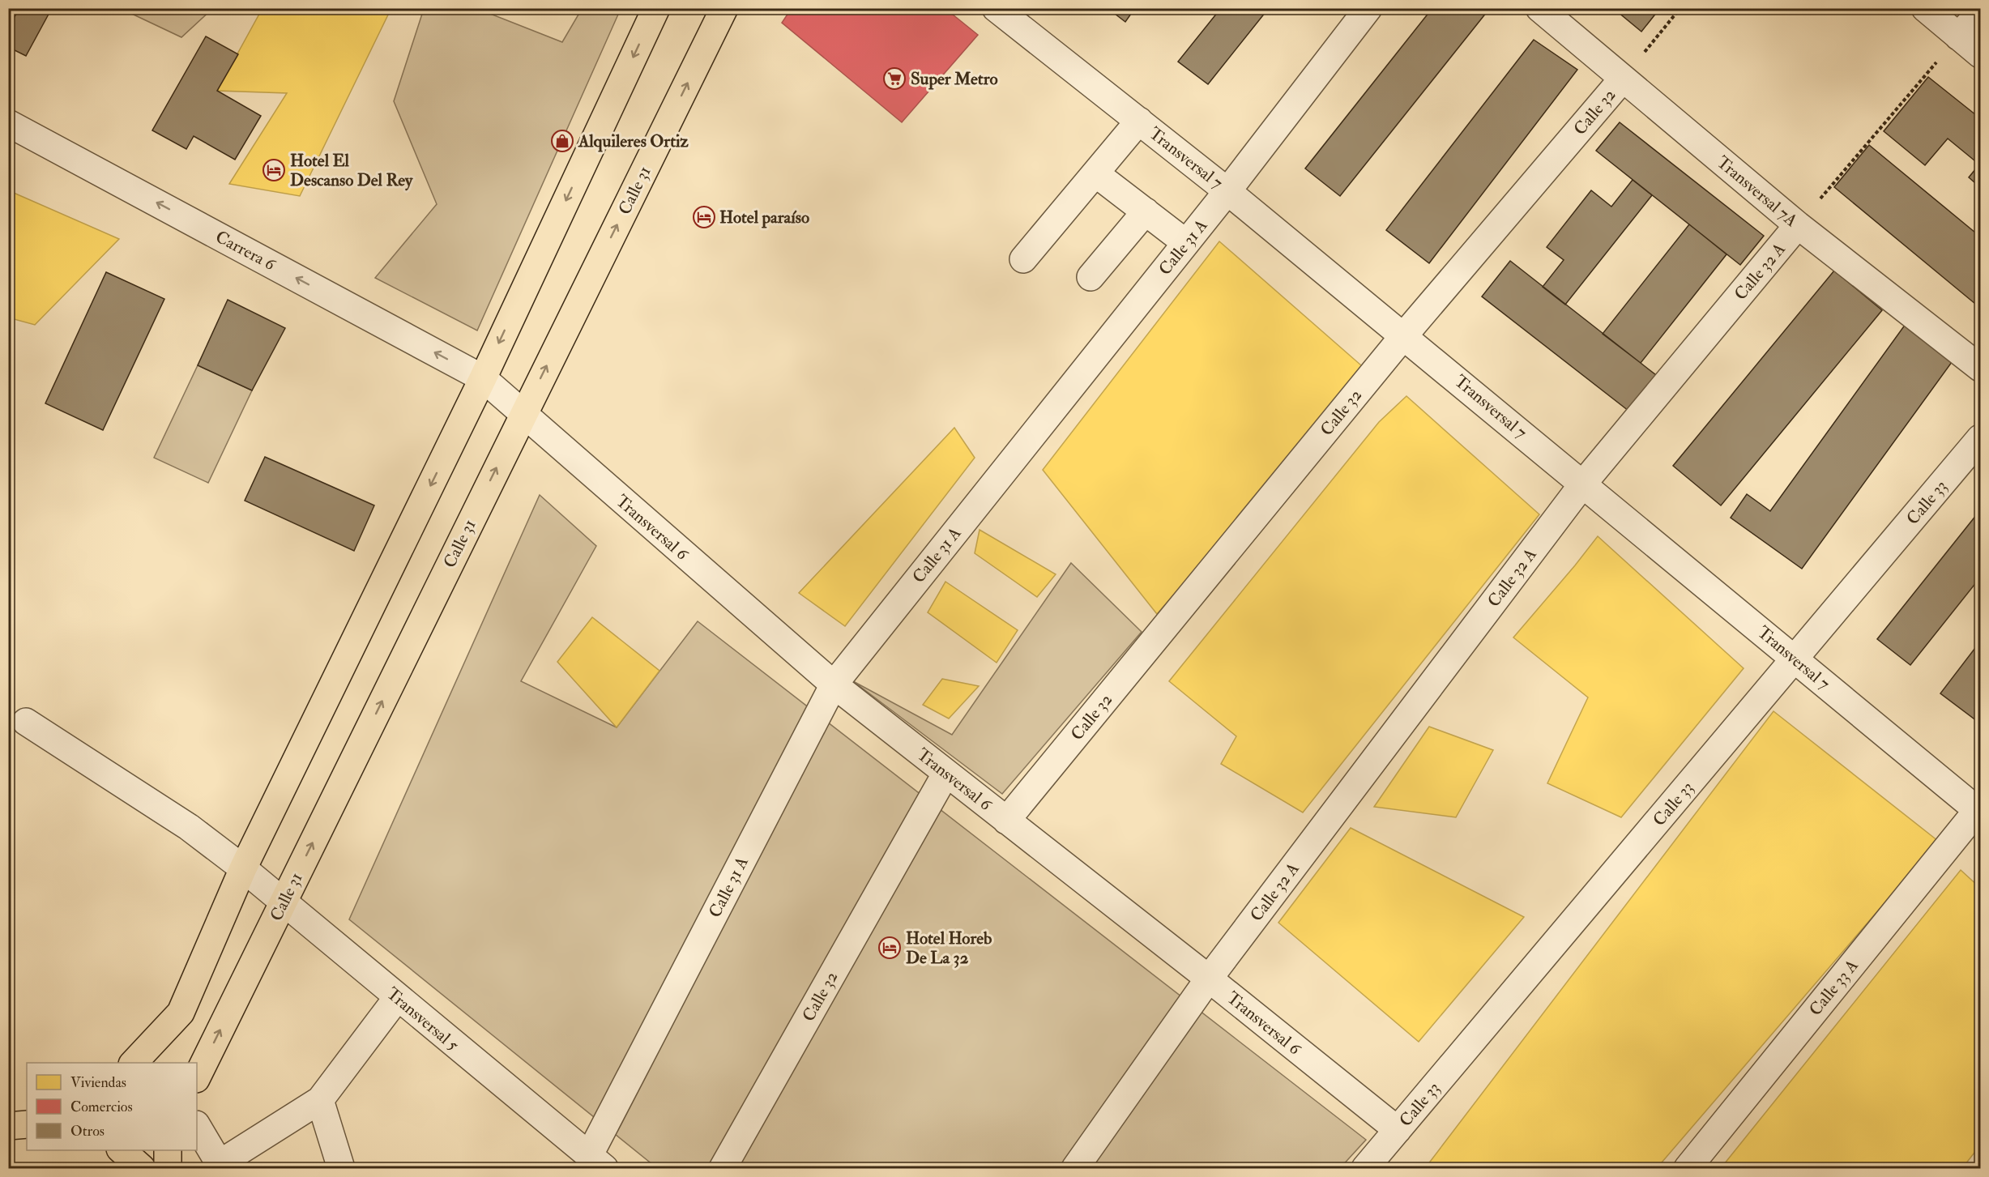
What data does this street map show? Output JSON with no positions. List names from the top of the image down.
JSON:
{
  "streets": {
    "main road": ["Calle 31"],
    "street": [
      "Calle 32",
      "Transversal 7",
      "Transversal 7A",
      "Calle 31 A",
      "Carrera 6",
      "Calle 32 A",
      "Calle 33",
      "Transversal 6",
      "Calle 33 A",
      "Transversal 5"
    ]
  },
  "crossings": [
    ["Calle 32", "Transversal 7"],
    ["Calle 32", "Transversal 7A"],
    ["Calle 32", "Transversal 6"],
    ["Transversal 7", "Calle 31 A"],
    ["Transversal 7", "Calle 32 A"],
    ["Transversal 7", "Calle 33"],
    ["Transversal 7", "Calle 33 A"],
    ["Calle 31", "Carrera 6"],
    ["Calle 31", "Transversal 6"],
    ["Calle 31", "Transversal 5"],
    ["Transversal 7A", "Calle 32 A"],
    ["Calle 31 A", "Transversal 6"],
    ["Calle 31 A", "Transversal 5"],
    ["Carrera 6", "Transversal 6"],
    ["Calle 32 A", "Transversal 6"],
    ["Calle 33", "Transversal 6"]
  ],
  "one_way": ["Carrera 6"],
  "places": {
    "supermarket": ["Super Metro"],
    "shop": ["Alquileres Ortiz"],
    "hotel": ["Hotel El Descanso Del Rey", "Hotel paraíso", "Hotel Horeb De La 32"]
  },
  "legend": ["Viviendas", "Comercios", "Otros"]
}
